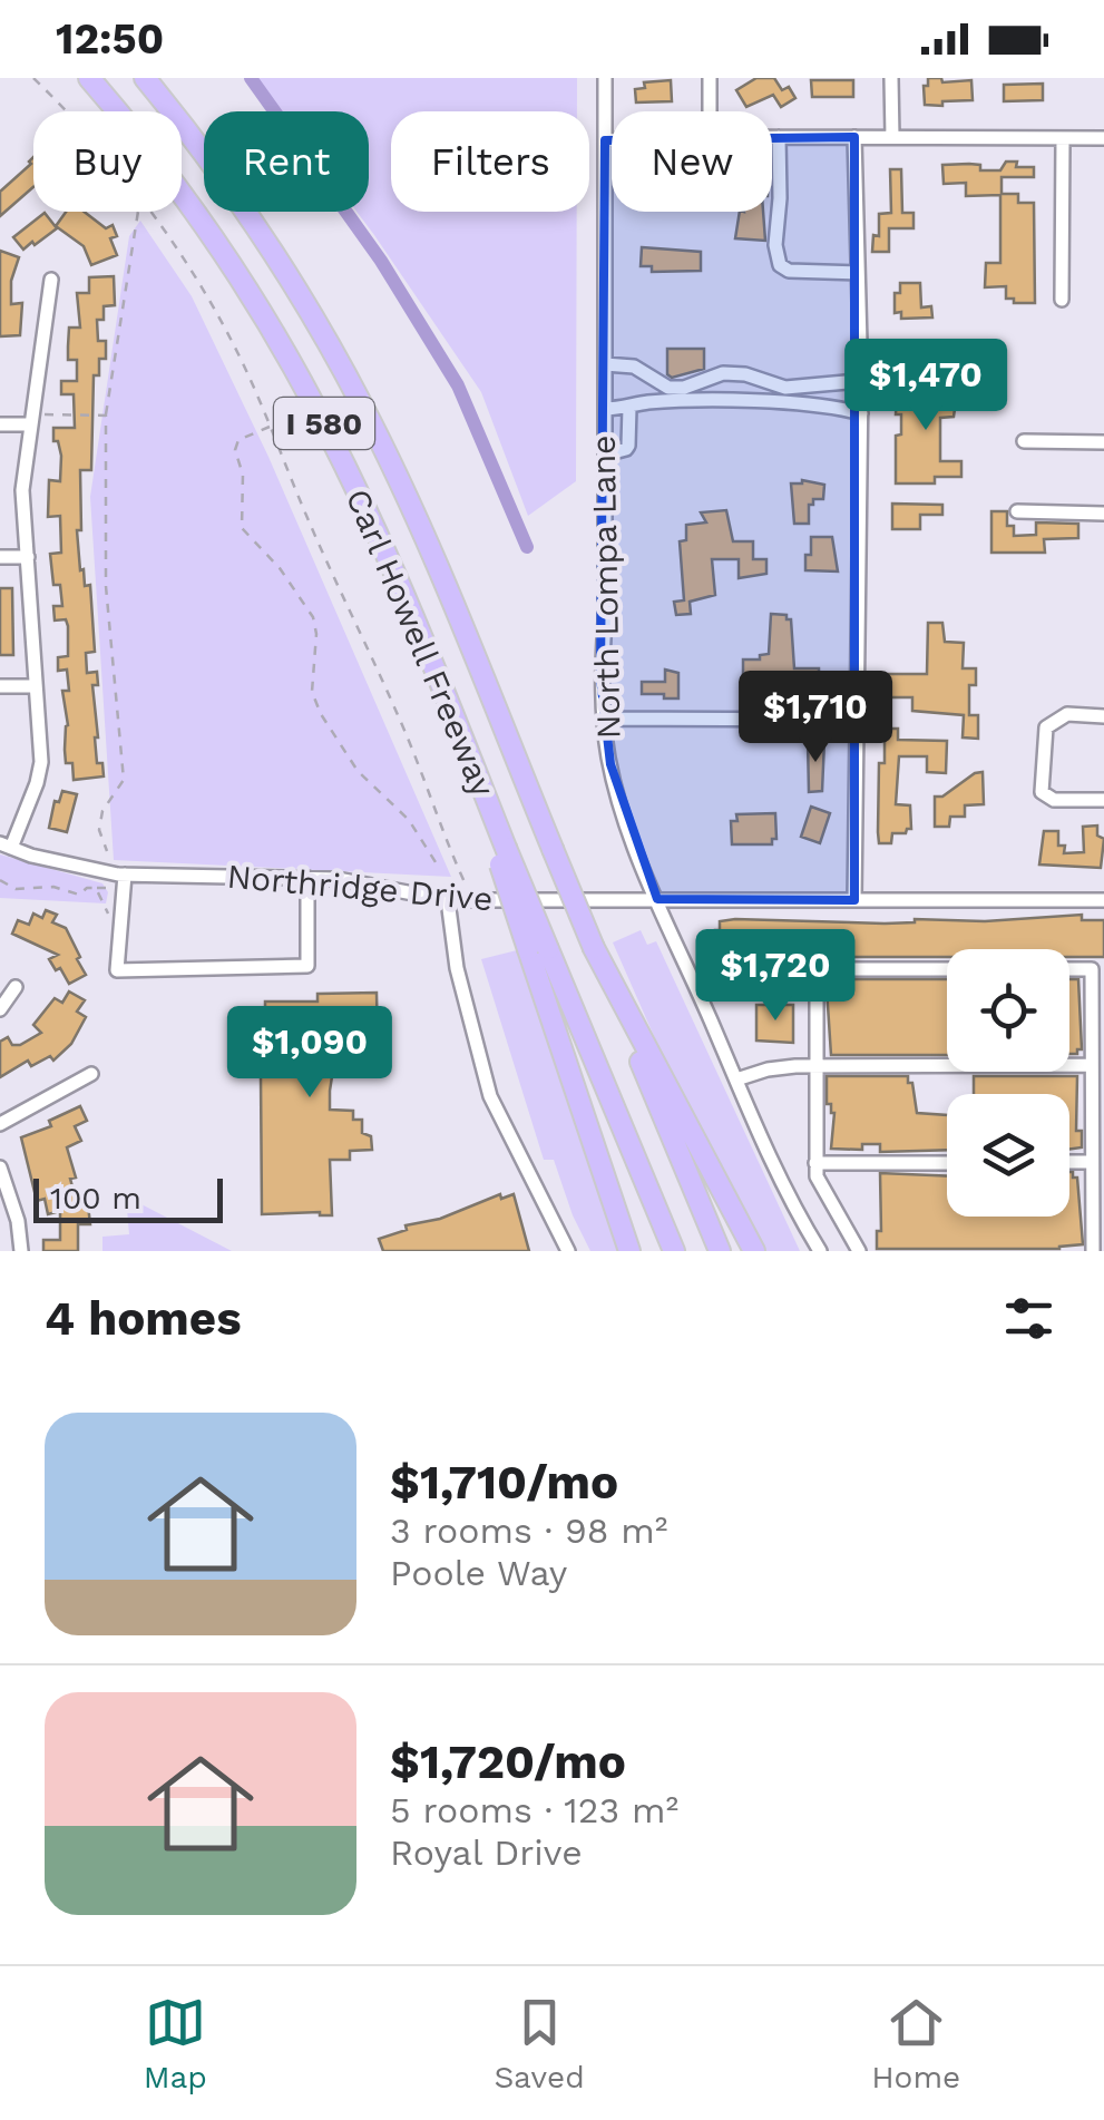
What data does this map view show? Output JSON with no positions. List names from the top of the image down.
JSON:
{
  "streets": {
    "highway": ["I 580", "Carl Howell Freeway"],
    "street": ["North Lompa Lane", "Northridge Drive"]
  },
  "crossings": [
    ["North Lompa Lane", "Northridge Drive"]
  ],
  "scale_bar": "100 m",
  "page": {
    "status": "12:50",
    "chip": [
      "Buy",
      "Rent",
      "Filters",
      "New"
    ],
    "price": [
      "$1,470",
      "$1,710",
      "$1,720",
      "$1,090"
    ],
    "scale": "100 m",
    "heading": "4 homes",
    "list": [
      {
        "name": "$1,710/mo",
        "note": "3 rooms · 98 m² · Poole Way"
      },
      {
        "name": "$1,720/mo",
        "note": "5 rooms · 123 m² · Royal Drive"
      }
    ],
    "tabs": ["Map", "Saved", "Home"]
  }
}
